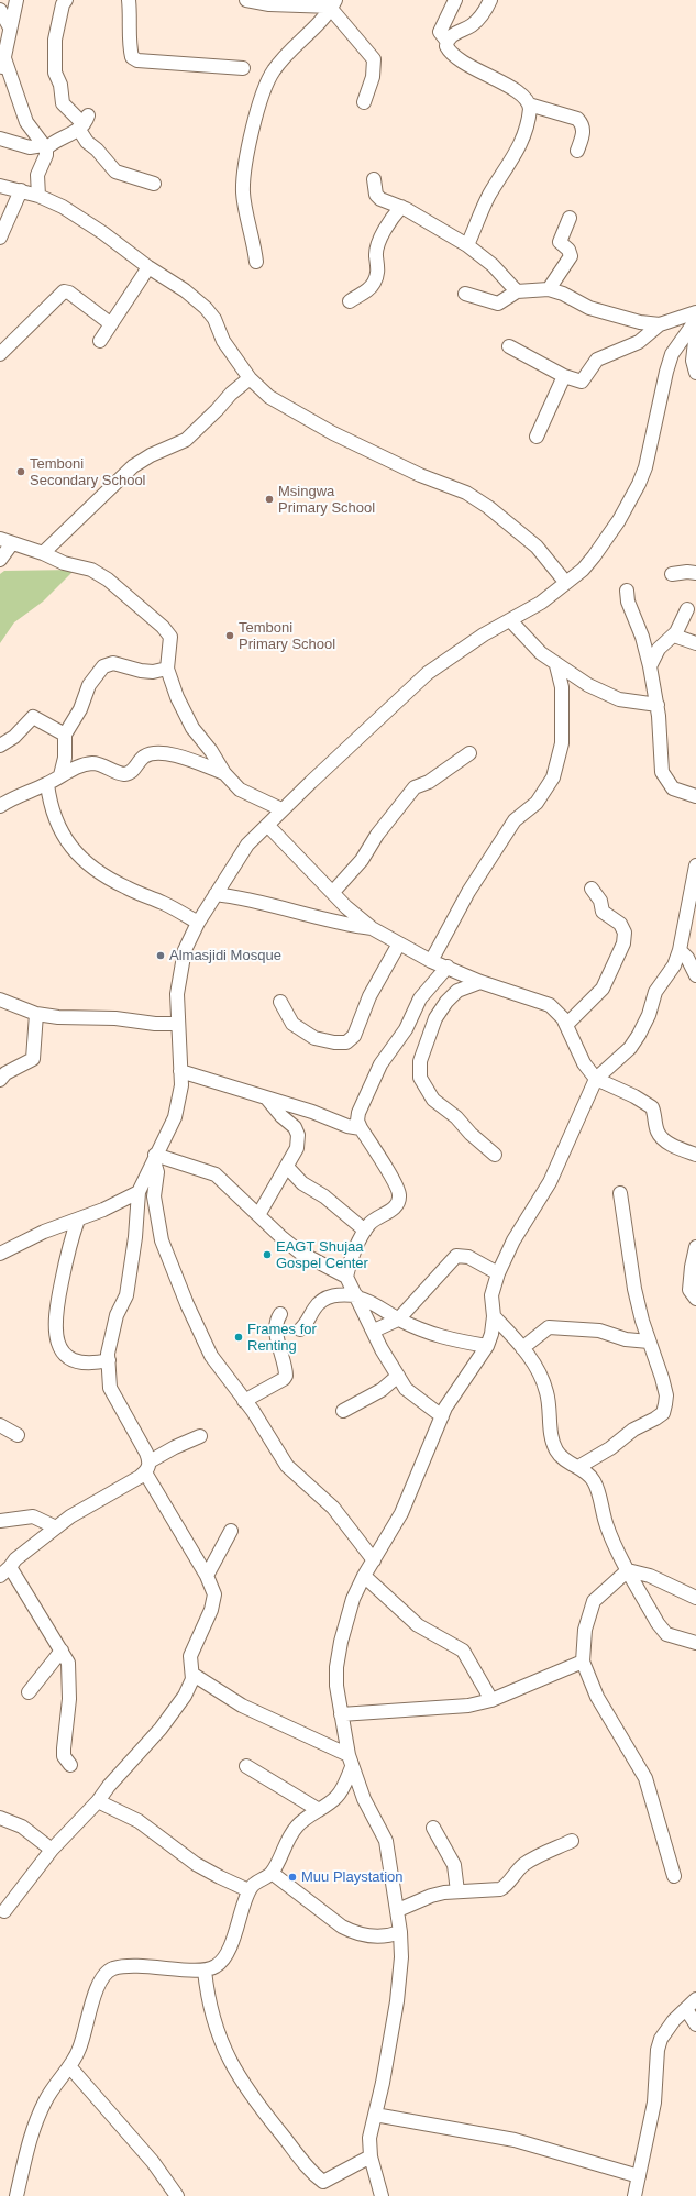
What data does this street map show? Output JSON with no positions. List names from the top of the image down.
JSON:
{
  "places": [
    "Temboni Secondary School",
    "Msingwa Primary School",
    "Temboni Primary School",
    "Almasjidi Mosque",
    "EAGT Shujaa Gospel Center",
    "Frames for Renting",
    "Muu Playstation"
  ]
}
